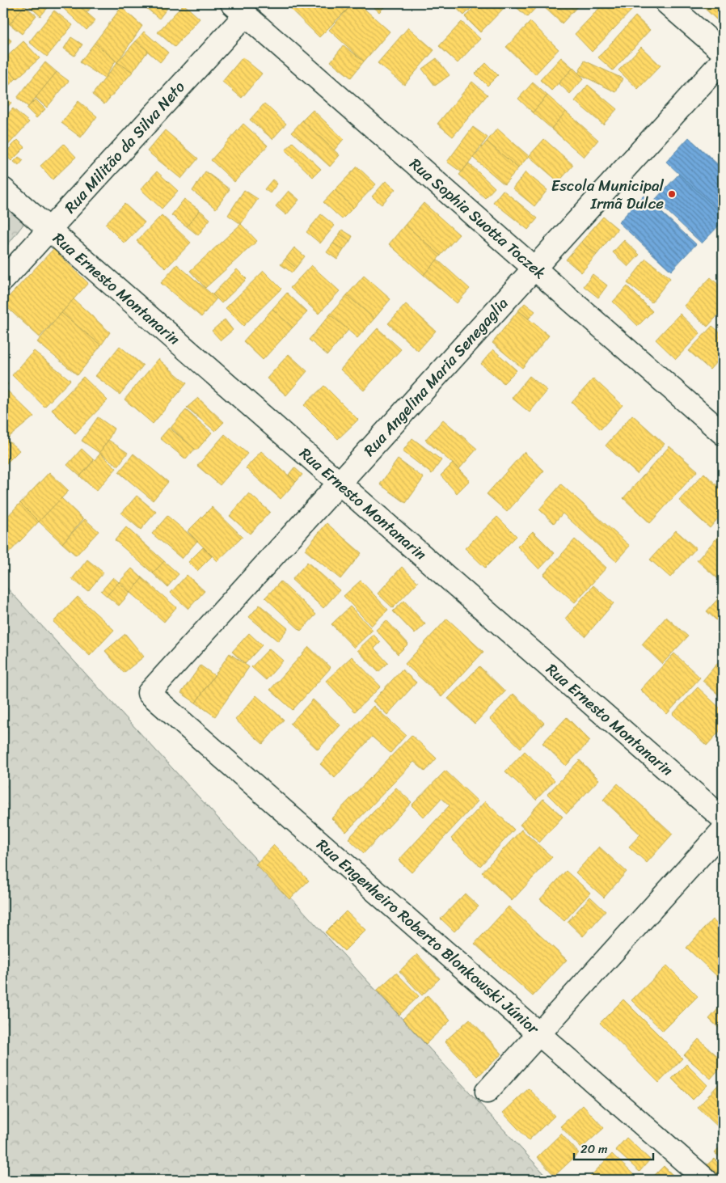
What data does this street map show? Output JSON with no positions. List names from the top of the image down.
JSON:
{
  "streets": {
    "street": [
      "Rua Militão da Silva Neto",
      "Rua Sophia Suotta Toczek",
      "Rua Ernesto Montanarin",
      "Rua Angelina Maria Senegaglia",
      "Rua Engenheiro Roberto Blonkowski Júnior"
    ]
  },
  "crossings": [
    ["Rua Militão da Silva Neto", "Rua Sophia Suotta Toczek"],
    ["Rua Militão da Silva Neto", "Rua Ernesto Montanarin"],
    ["Rua Sophia Suotta Toczek", "Rua Angelina Maria Senegaglia"],
    ["Rua Ernesto Montanarin", "Rua Angelina Maria Senegaglia"],
    ["Rua Angelina Maria Senegaglia", "Rua Engenheiro Roberto Blonkowski Júnior"]
  ],
  "places": ["Escola Municipal Irmã Dulce"],
  "scale_bar": "20 m"
}
